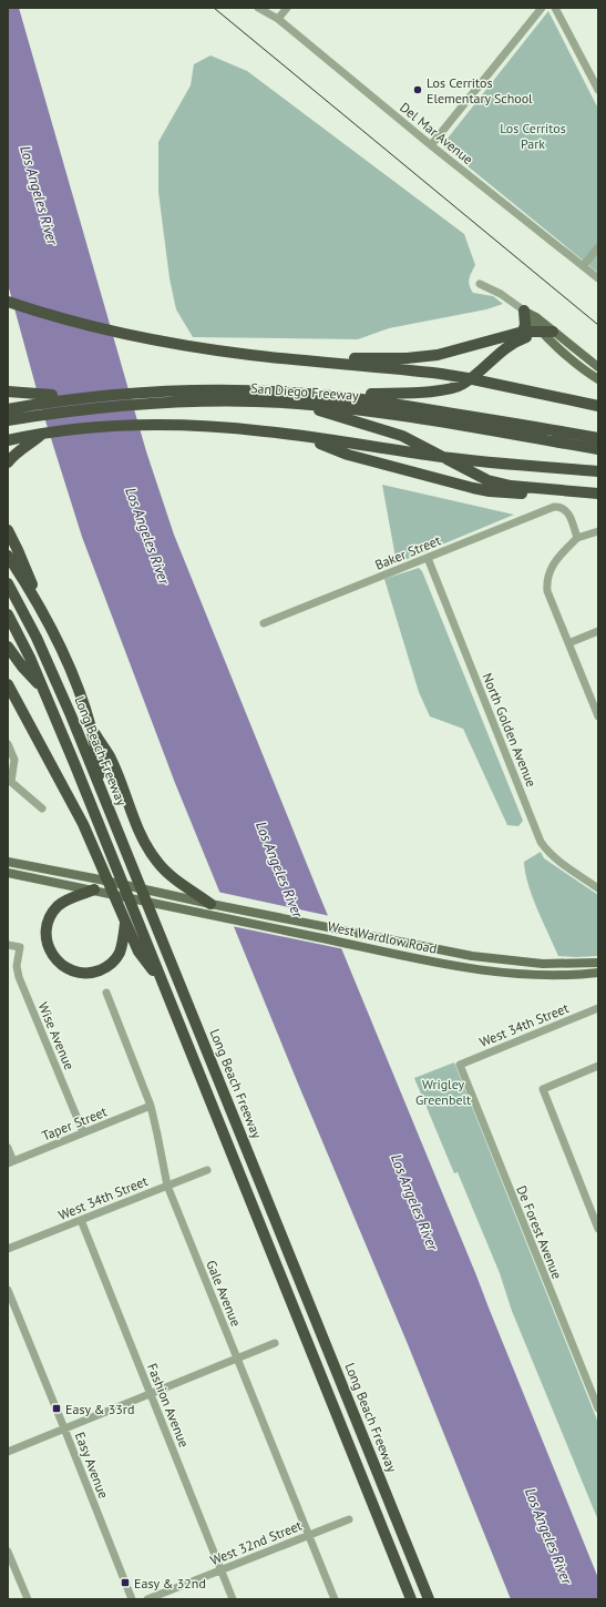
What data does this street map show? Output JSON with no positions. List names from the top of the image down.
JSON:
{
  "streets": {
    "highway": ["San Diego Freeway", "Long Beach Freeway"],
    "main road": ["West Wardlow Road"],
    "street": [
      "Del Mar Avenue",
      "Baker Street",
      "North Golden Avenue",
      "West 34th Street",
      "Wise Avenue",
      "Taper Street",
      "De Forest Avenue",
      "Gale Avenue",
      "Fashion Avenue",
      "Easy Avenue",
      "West 32nd Street"
    ]
  },
  "crossings": [
    ["Baker Street", "North Golden Avenue"],
    ["West 34th Street", "De Forest Avenue"],
    ["West 34th Street", "Gale Avenue"],
    ["West 34th Street", "Fashion Avenue"],
    ["Wise Avenue", "Taper Street"],
    ["Taper Street", "Gale Avenue"],
    ["Gale Avenue", "West 32nd Street"],
    ["Fashion Avenue", "West 32nd Street"]
  ],
  "water": ["Los Angeles River"],
  "parks": ["Los Cerritos Park", "Wrigley Greenbelt"],
  "places": {
    "other": ["Los Cerritos Elementary School"],
    "transit": ["Easy & 33rd", "Easy & 32nd"]
  }
}
